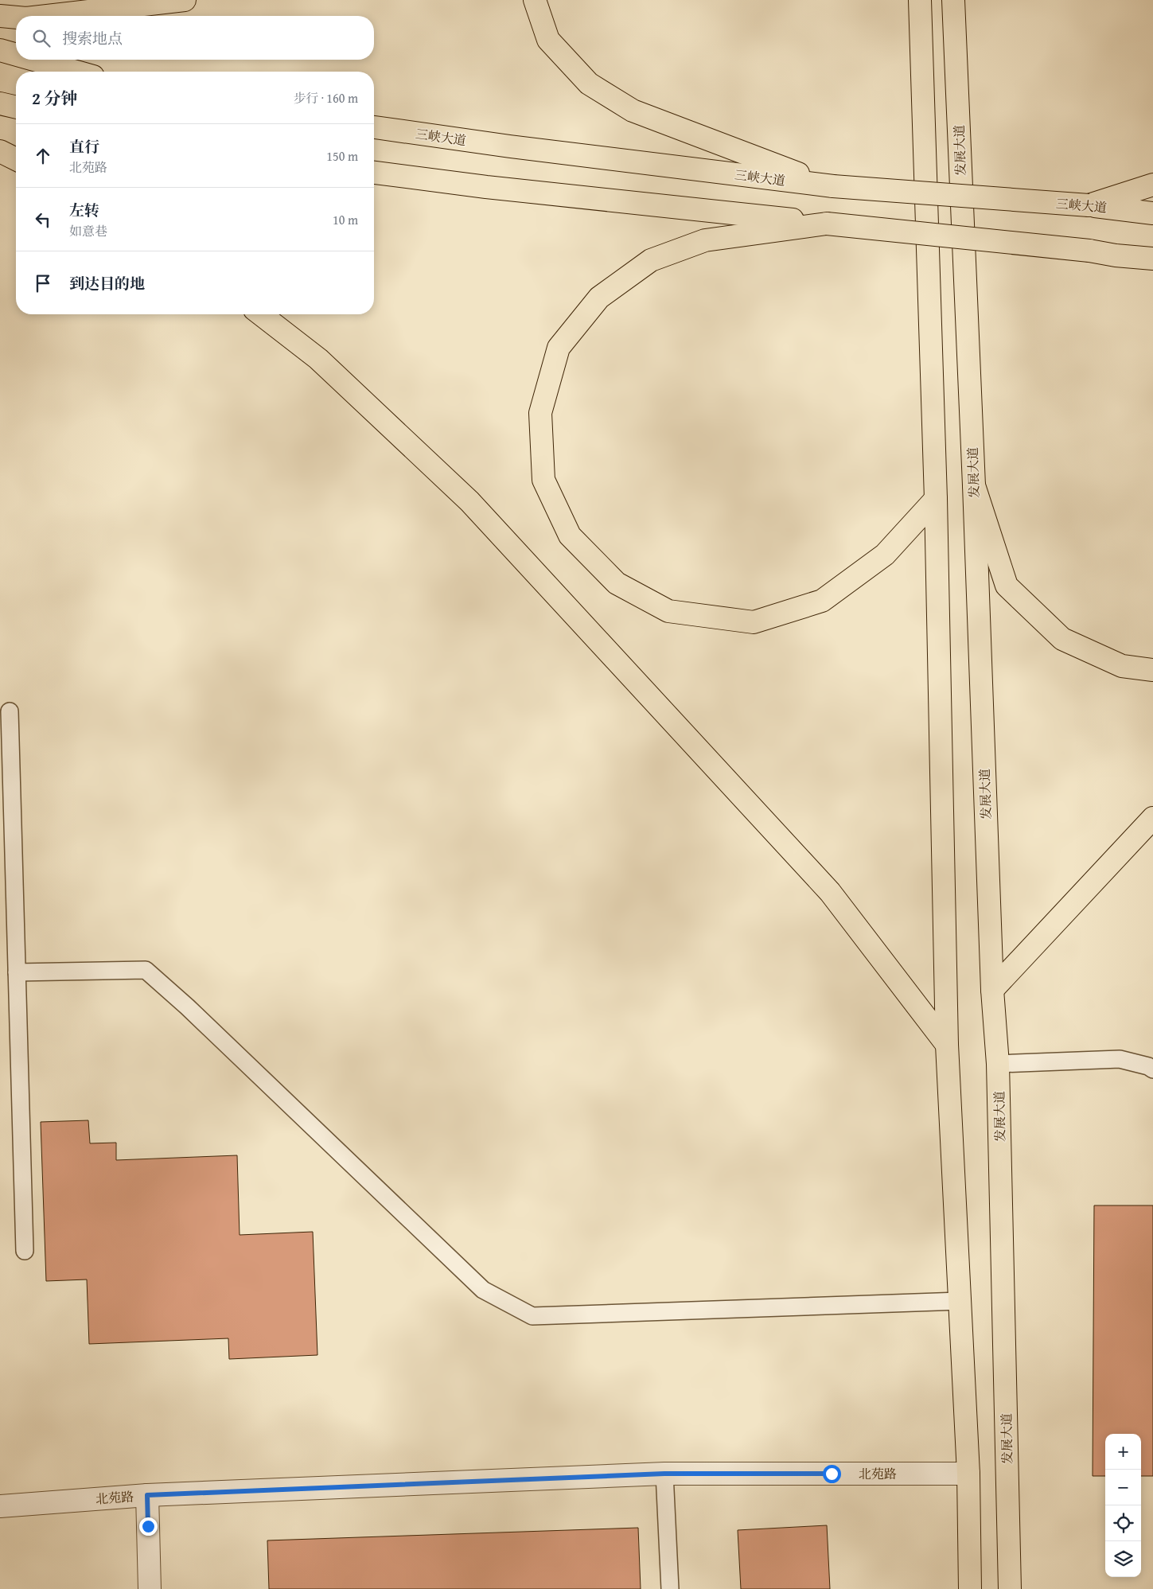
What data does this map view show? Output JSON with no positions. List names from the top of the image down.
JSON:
{
  "streets": {
    "highway": ["三峡大道", "发展大道"],
    "street": ["北苑路"]
  },
  "page": {
    "search": "搜索地点",
    "heading": ["2 分钟", "步行 · 160 m"],
    "list": [
      ["直行", "北苑路", "150 m"],
      ["左转", "如意巷", "10 m"],
      "到达目的地"
    ],
    "map_buttons": ["+", "−"]
  }
}
